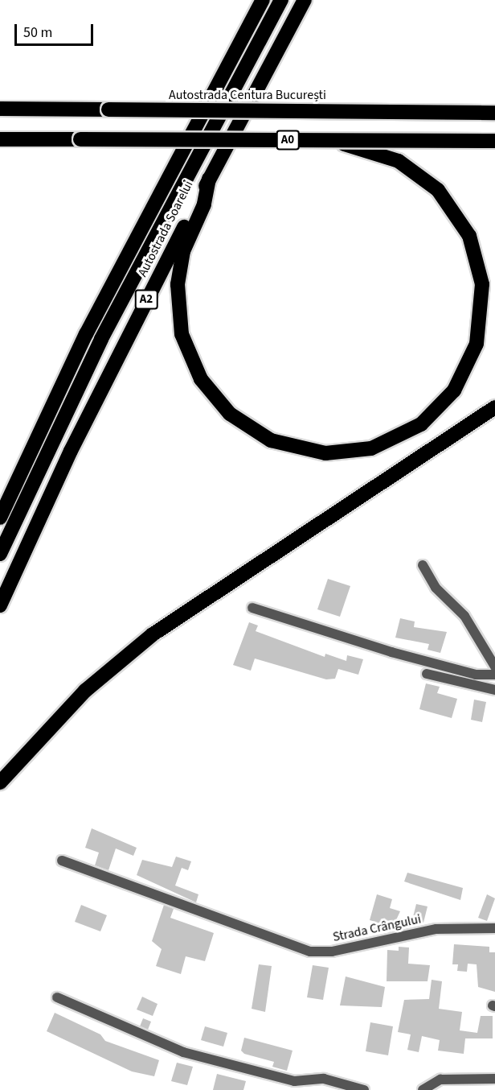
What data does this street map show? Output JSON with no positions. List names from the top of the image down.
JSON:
{
  "streets": {
    "highway": [
      "Autostrada Centura București",
      "A0",
      "Autostrada Soarelui",
      "A2"
    ],
    "street": ["Strada Crângului"]
  },
  "scale_bar": "50 m"
}
